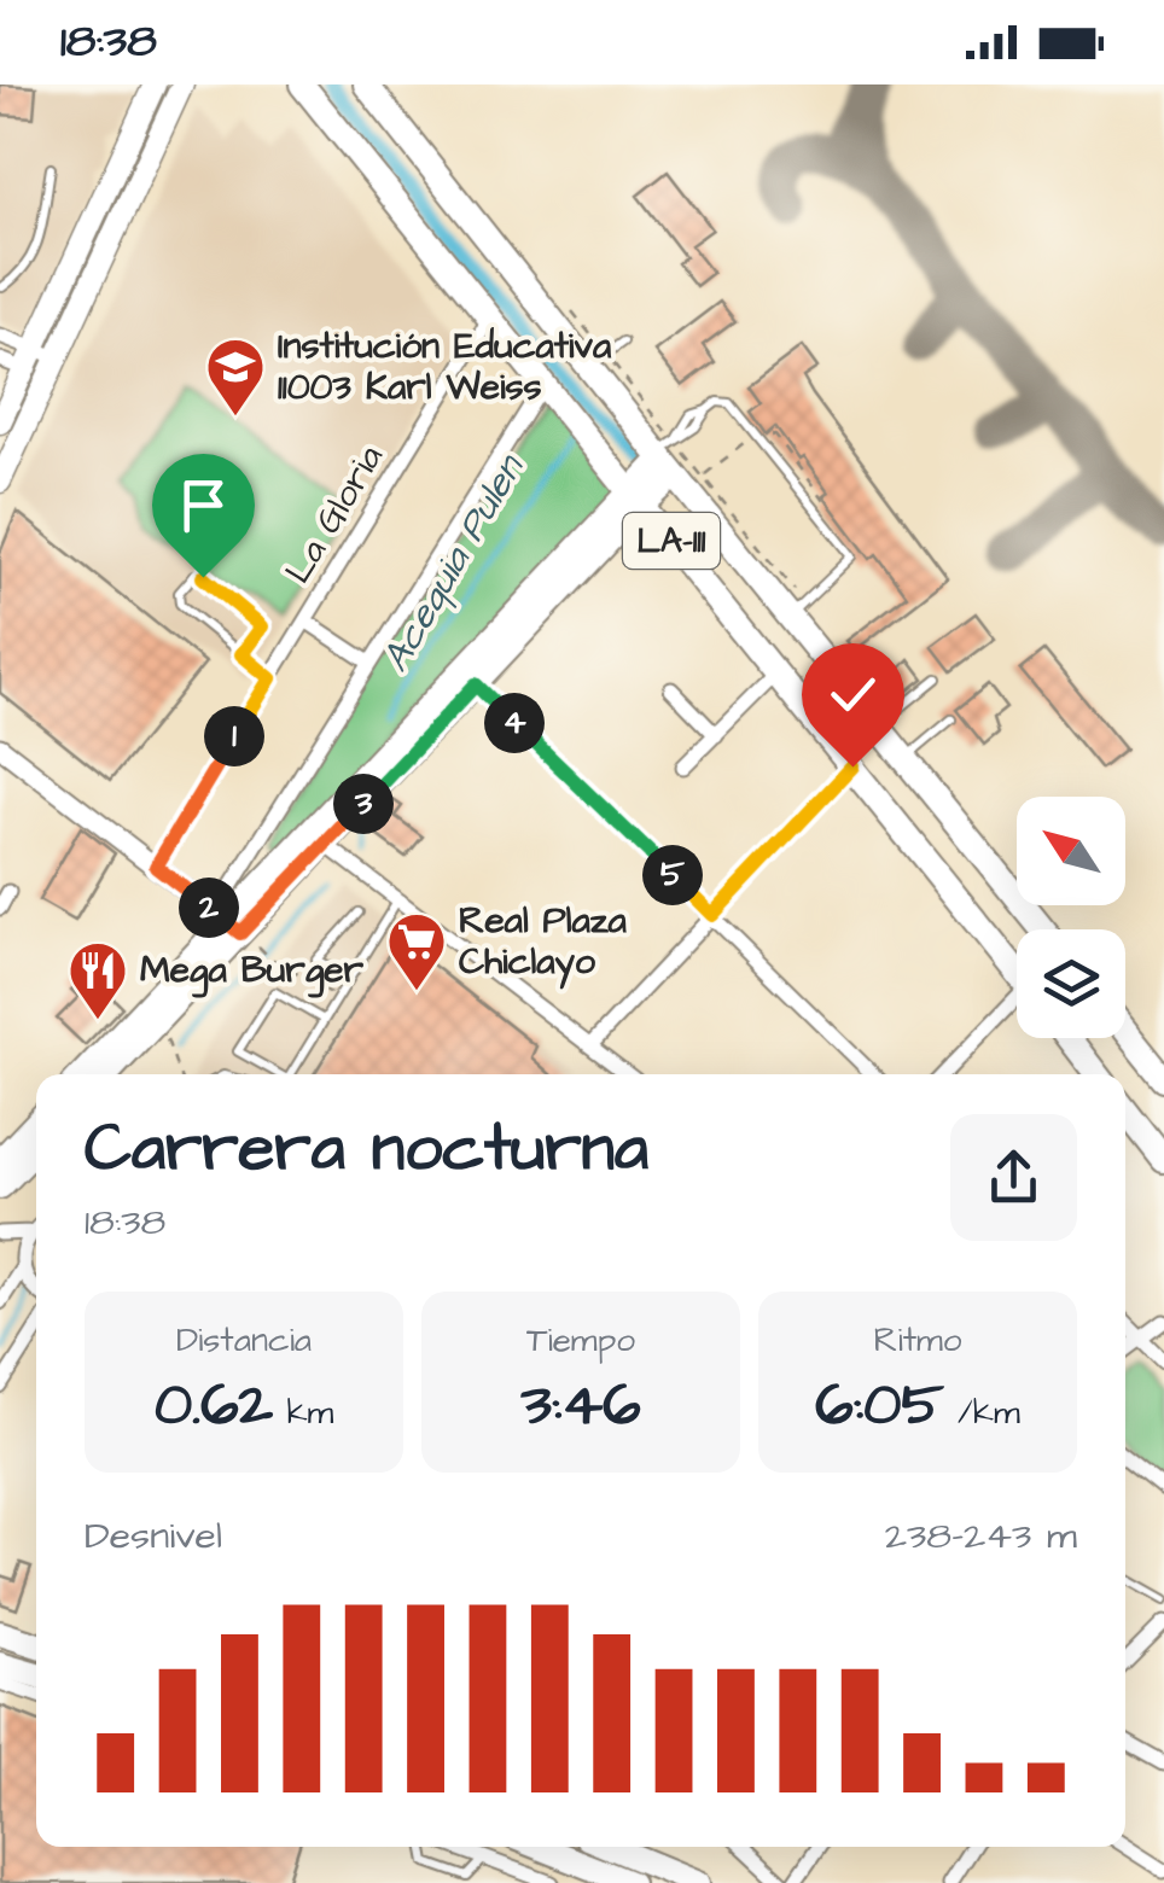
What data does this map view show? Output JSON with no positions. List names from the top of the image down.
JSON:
{
  "streets": {
    "main road": ["LA-111"],
    "street": ["La Gloria"]
  },
  "crossings": [
    ["La Gloria", "LA-111"]
  ],
  "water": ["Acequia Pulen"],
  "places": {
    "school or university": ["Institución Educativa 11003 Karl Weiss"],
    "supermarket": ["Real Plaza Chiclayo"],
    "restaurant": ["Mega Burger"]
  },
  "north": "top left",
  "page": {
    "status": "18:38",
    "pins": [
      "4",
      "1",
      "3",
      "5",
      "2"
    ],
    "heading": ["Carrera nocturna", "18:38"],
    "stats": [
      ["Distancia", "0.62 km"],
      ["Tiempo", "3:46"],
      ["Ritmo", "6:05 /km"]
    ],
    "chart": ["Desnivel", "238–243 m"]
  }
}
